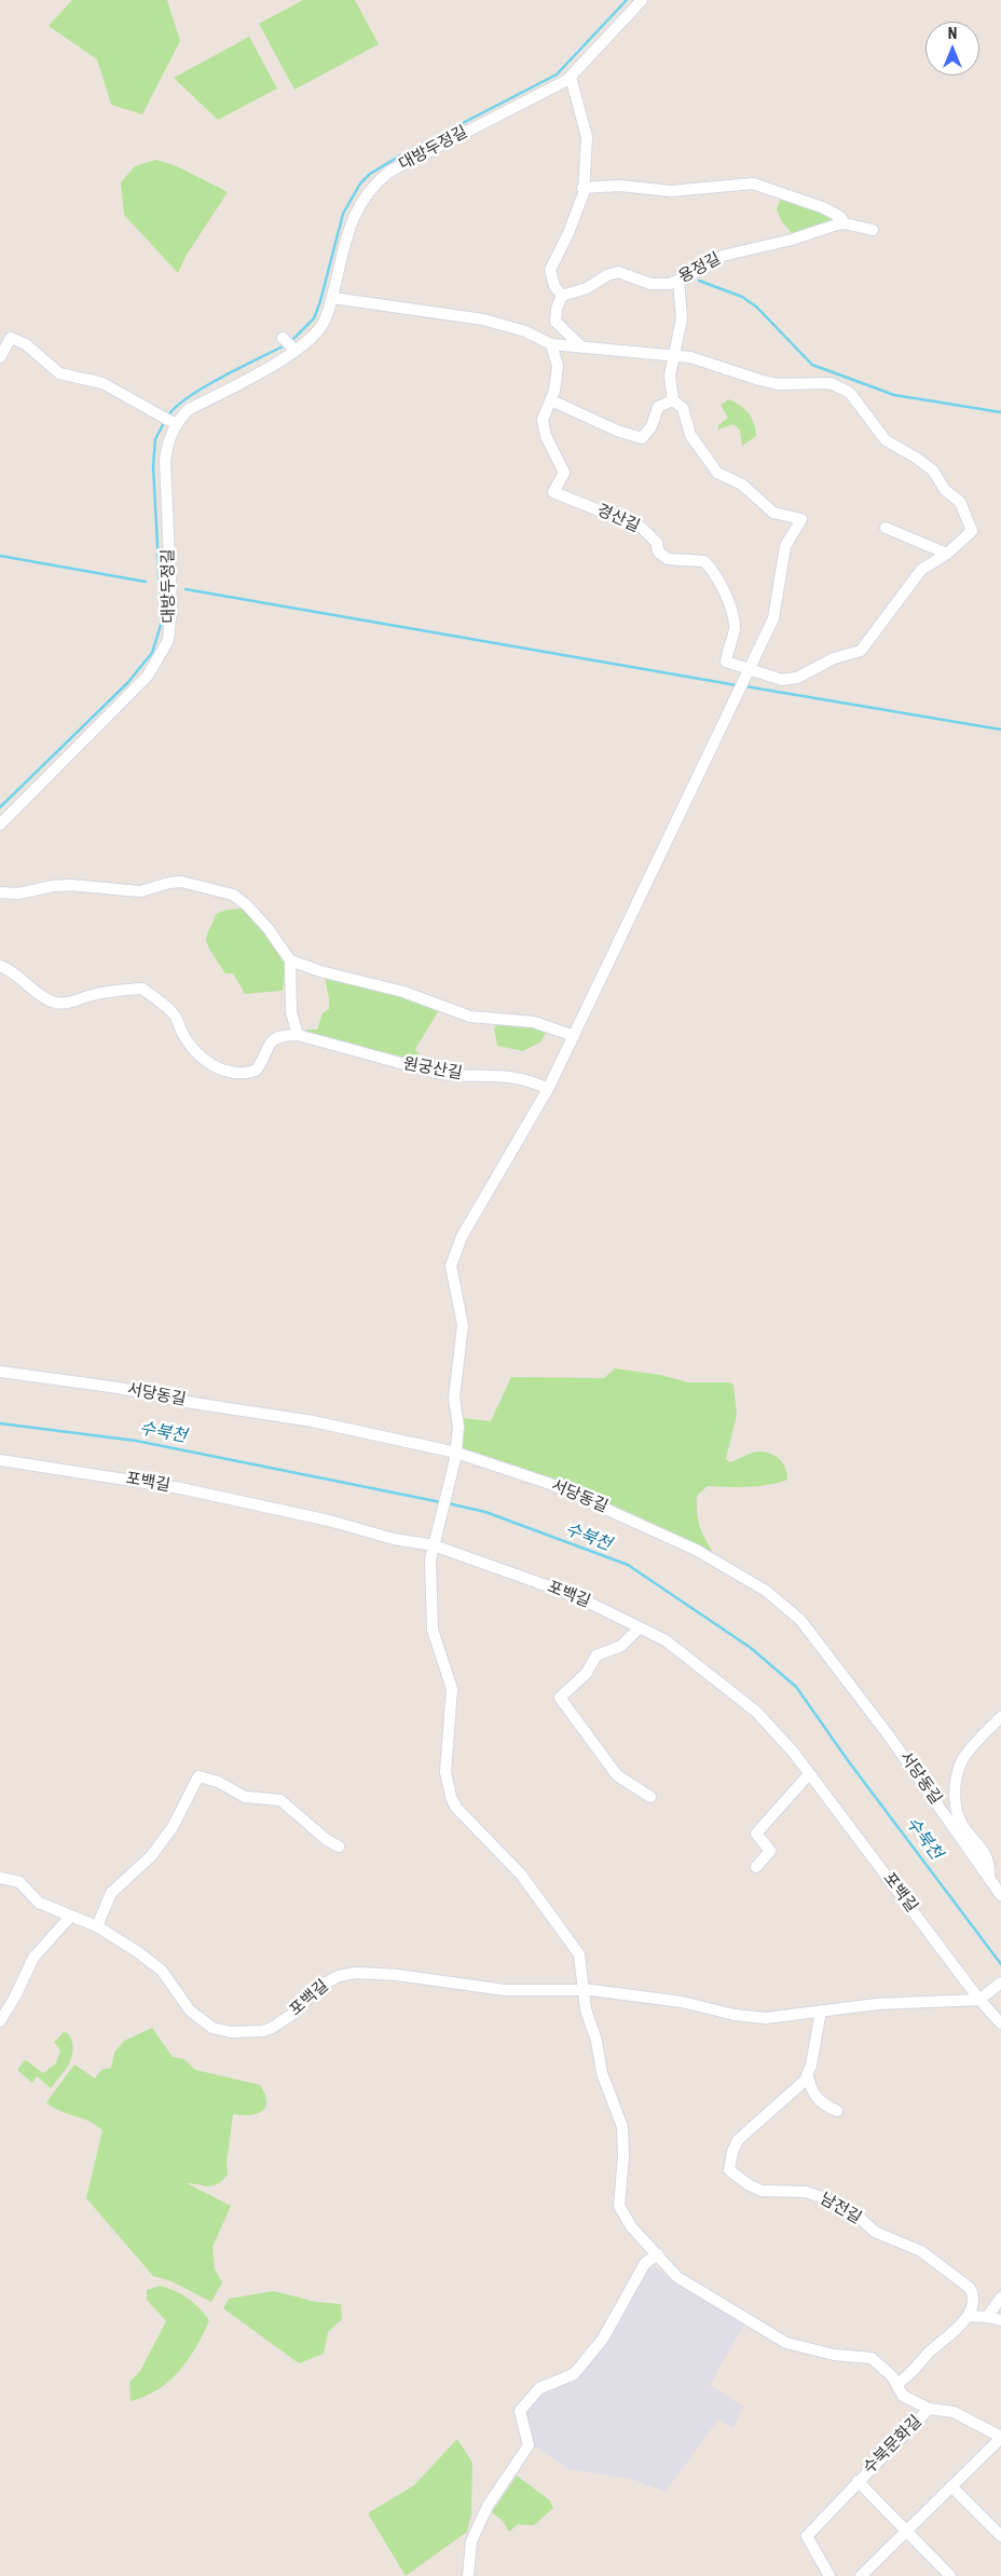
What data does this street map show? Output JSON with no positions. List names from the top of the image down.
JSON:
{
  "streets": {
    "street": [
      "대방두정길",
      "용정길",
      "경산길",
      "원궁산길",
      "서당동길",
      "포백길",
      "남전길",
      "수북문화길"
    ]
  },
  "crossings": [
    ["대방두정길", "경산길"]
  ],
  "water": ["수북천"],
  "north": "top"
}
